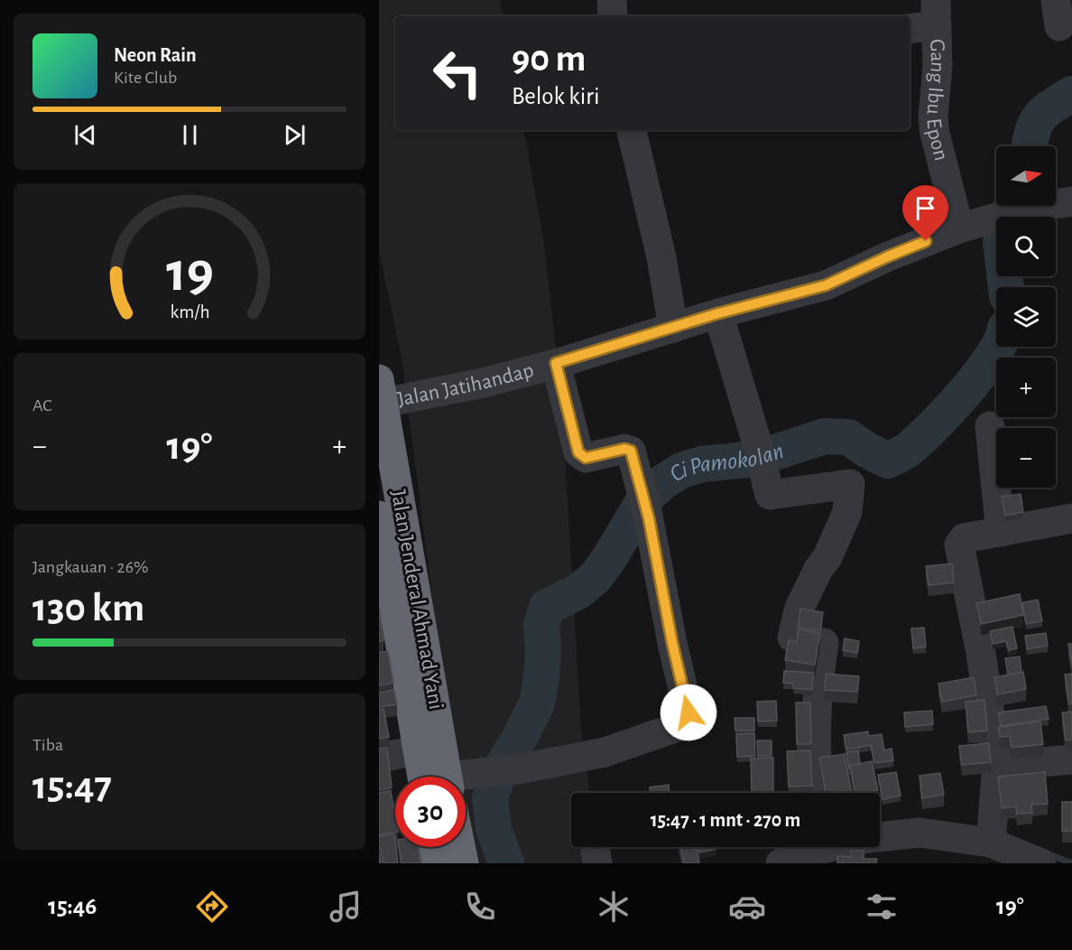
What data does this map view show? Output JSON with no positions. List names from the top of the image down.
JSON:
{
  "streets": {
    "highway": ["Jalan Jenderal Ahmad Yani"],
    "street": ["Gang Ibu Epon", "Jalan Jatihandap"]
  },
  "crossings": [
    ["Gang Ibu Epon", "Jalan Jatihandap"],
    ["Jalan Jatihandap", "Jalan Jenderal Ahmad Yani"]
  ],
  "water": ["Ci Pamokolan"],
  "north": "right",
  "page": {
    "turn": ["90 m", "Belok kiri"],
    "song": ["Neon Rain", "Kite Club"],
    "map_buttons": ["+", "−"],
    "tile": [
      "AC",
      ["Jangkauan · 26%", "130 km"],
      ["Tiba", "15:47"]
    ],
    "heat": ["−", "19°", "+"],
    "limit": "30",
    "trip": "15:47 · 1 mnt · 270 m",
    "tabs": ["15:46", "19°"],
    "gauge": ["19", "km/h"]
  }
}
